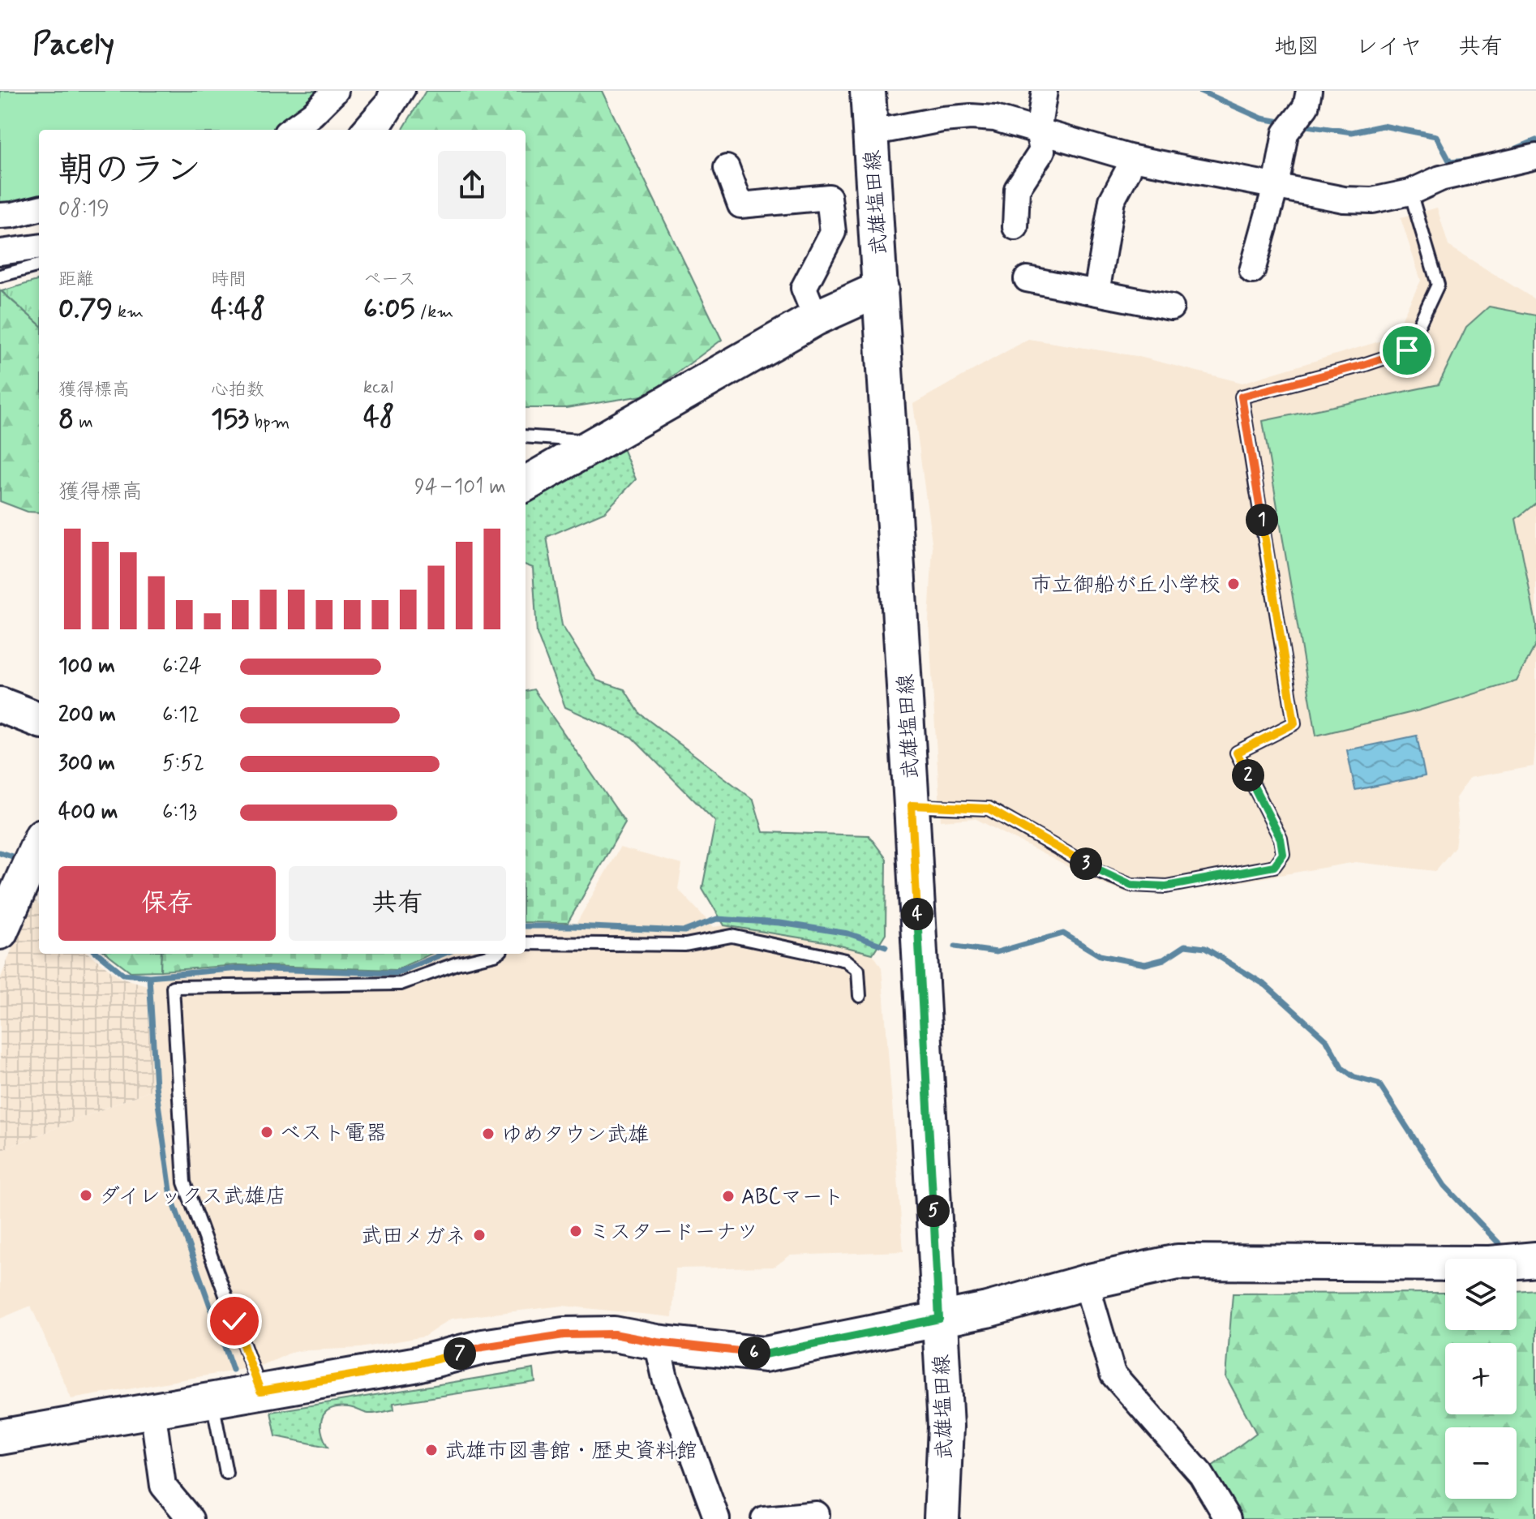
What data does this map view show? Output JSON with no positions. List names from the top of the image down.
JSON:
{
  "streets": {
    "street": ["武雄塩田線"]
  },
  "places": [
    "市立御船が丘小学校",
    "ベスト電器",
    "ゆめタウン武雄",
    "ダイレックス武雄店",
    "ABCマート",
    "ミスタードーナツ",
    "武田メガネ",
    "武雄市図書館・歴史資料館"
  ],
  "page": {
    "header": "Pacely",
    "nav": ["地図", "レイヤ", "共有"],
    "heading": ["朝のラン", "08:19"],
    "stats": [
      ["距離", "0.79 km"],
      ["時間", "4:48"],
      ["ペース", "6:05 /km"],
      ["獲得標高", "8 m"],
      ["心拍数", "153 bpm"],
      ["kcal", "48"]
    ],
    "chart": ["獲得標高", "94–101 m"],
    "pins": [
      "1",
      "2",
      "3",
      "4",
      "5",
      "6",
      "7"
    ],
    "list": [
      {
        "name": "100 m",
        "note": "6:24"
      },
      {
        "name": "200 m",
        "note": "6:12"
      },
      {
        "name": "300 m",
        "note": "5:52"
      },
      {
        "name": "400 m",
        "note": "6:13"
      }
    ],
    "buttons": ["保存", "共有"],
    "map_buttons": ["+", "−"]
  }
}
